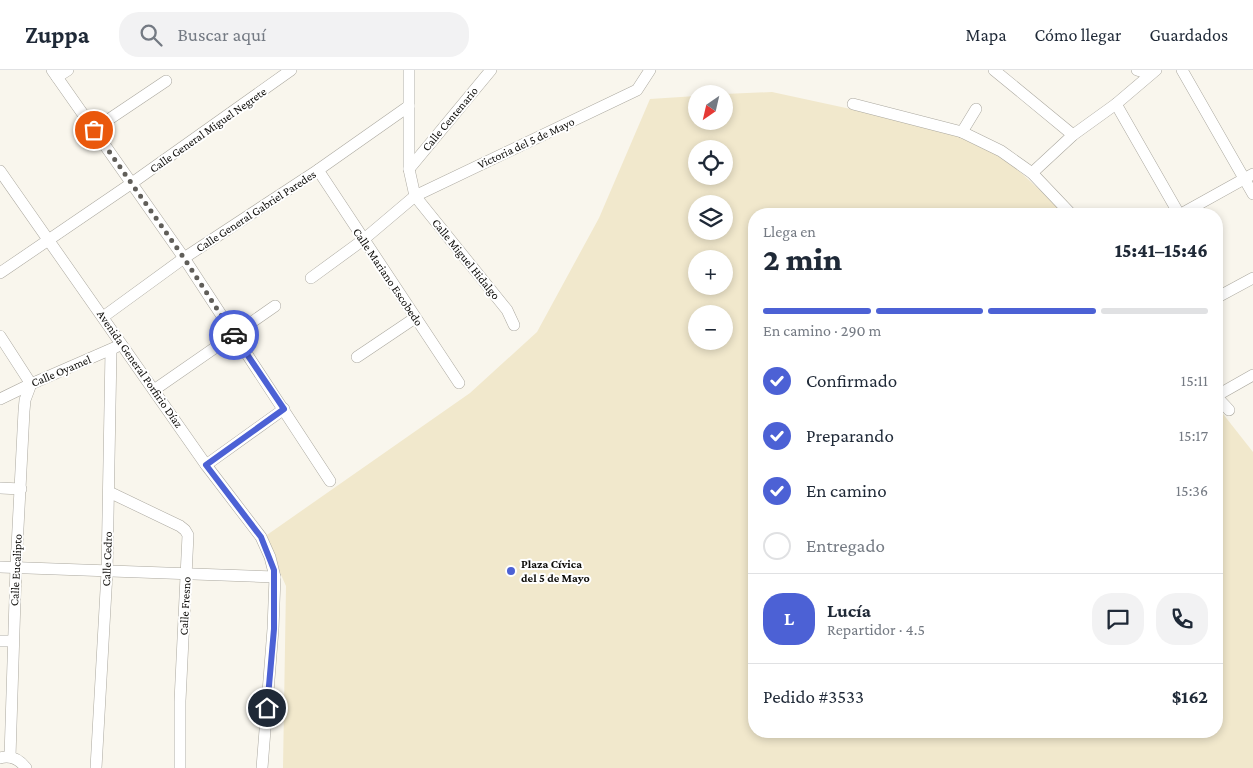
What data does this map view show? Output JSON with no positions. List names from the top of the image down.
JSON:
{
  "streets": {
    "street": [
      "Calle Centenario",
      "Calle General Miguel Negrete",
      "Victoria del 5 de Mayo",
      "Calle General Gabriel Paredes",
      "Calle Miguel Hidalgo",
      "Calle Mariano Escobedo",
      "Avenida General Porfirio Díaz",
      "Calle Oyamel",
      "Calle Cedro",
      "Calle Eucalipto",
      "Calle Fresno"
    ]
  },
  "crossings": [
    ["Calle General Miguel Negrete", "Avenida General Porfirio Díaz"],
    ["Victoria del 5 de Mayo", "Calle Miguel Hidalgo"],
    ["Victoria del 5 de Mayo", "Calle Mariano Escobedo"],
    ["Calle General Gabriel Paredes", "Calle Mariano Escobedo"],
    ["Calle General Gabriel Paredes", "Avenida General Porfirio Díaz"],
    ["Avenida General Porfirio Díaz", "Calle Oyamel"],
    ["Avenida General Porfirio Díaz", "Calle Cedro"],
    ["Calle Oyamel", "Calle Cedro"],
    ["Calle Oyamel", "Calle Eucalipto"],
    ["Calle Cedro", "Calle Fresno"]
  ],
  "places": ["Plaza Cívica del 5 de Mayo"],
  "north": "bottom left",
  "page": {
    "header": "Zuppa",
    "search": "Buscar aquí",
    "nav": ["Mapa", "Cómo llegar", "Guardados"],
    "map_buttons": ["+", "−"],
    "heading": ["2 min", "Llega en", "15:41–15:46"],
    "panel": [
      "Lucía",
      "Repartidor · 4.5",
      "Pedido #3533",
      "$162"
    ],
    "bar": "En camino · 290 m",
    "list": [
      ["Confirmado", "15:11"],
      ["Preparando", "15:17"],
      ["En camino", "15:36"],
      "Entregado"
    ],
    "round": "L"
  }
}
